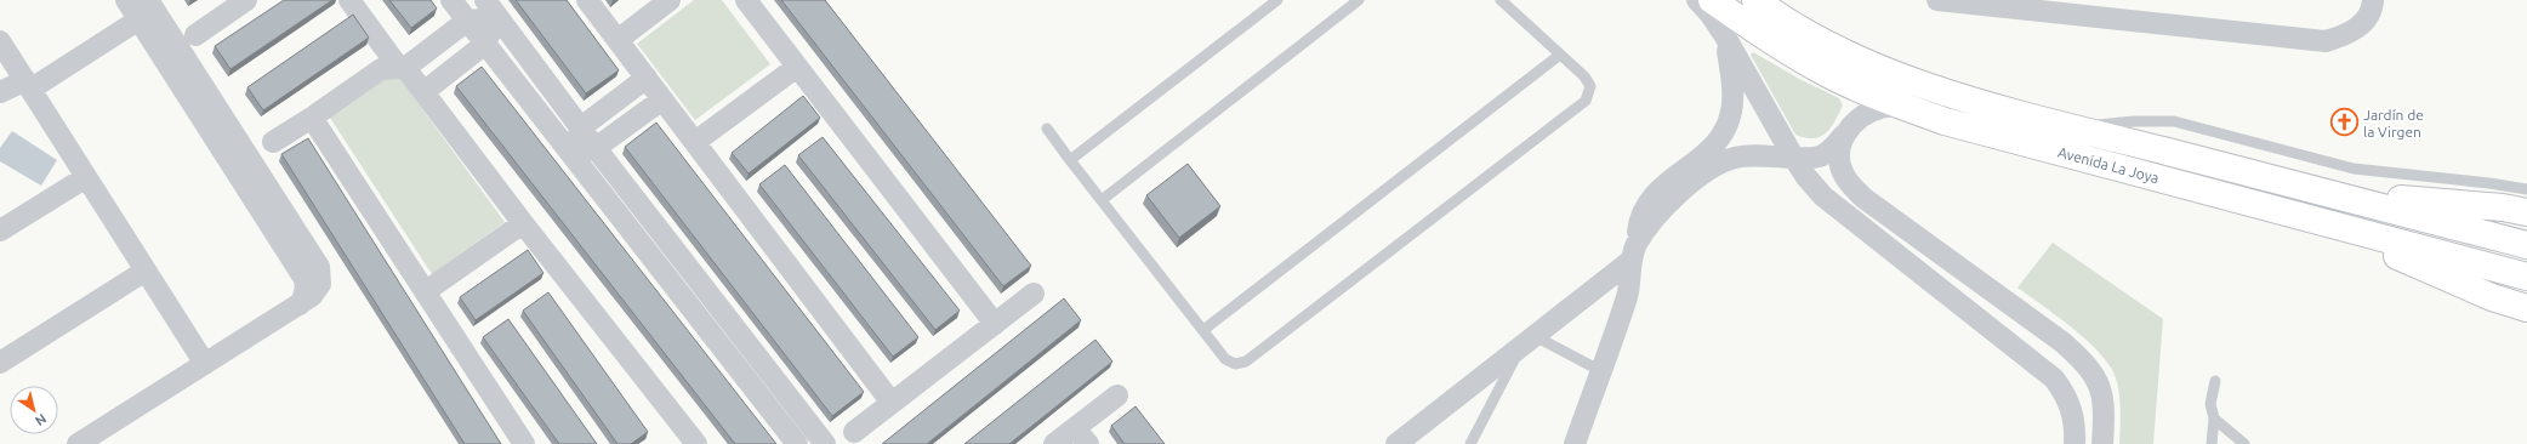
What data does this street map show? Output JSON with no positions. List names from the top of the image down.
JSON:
{
  "streets": {
    "main road": ["Avenida La Joya"]
  },
  "places": {
    "church": ["Jardín de la Virgen"]
  },
  "north": "bottom right"
}
